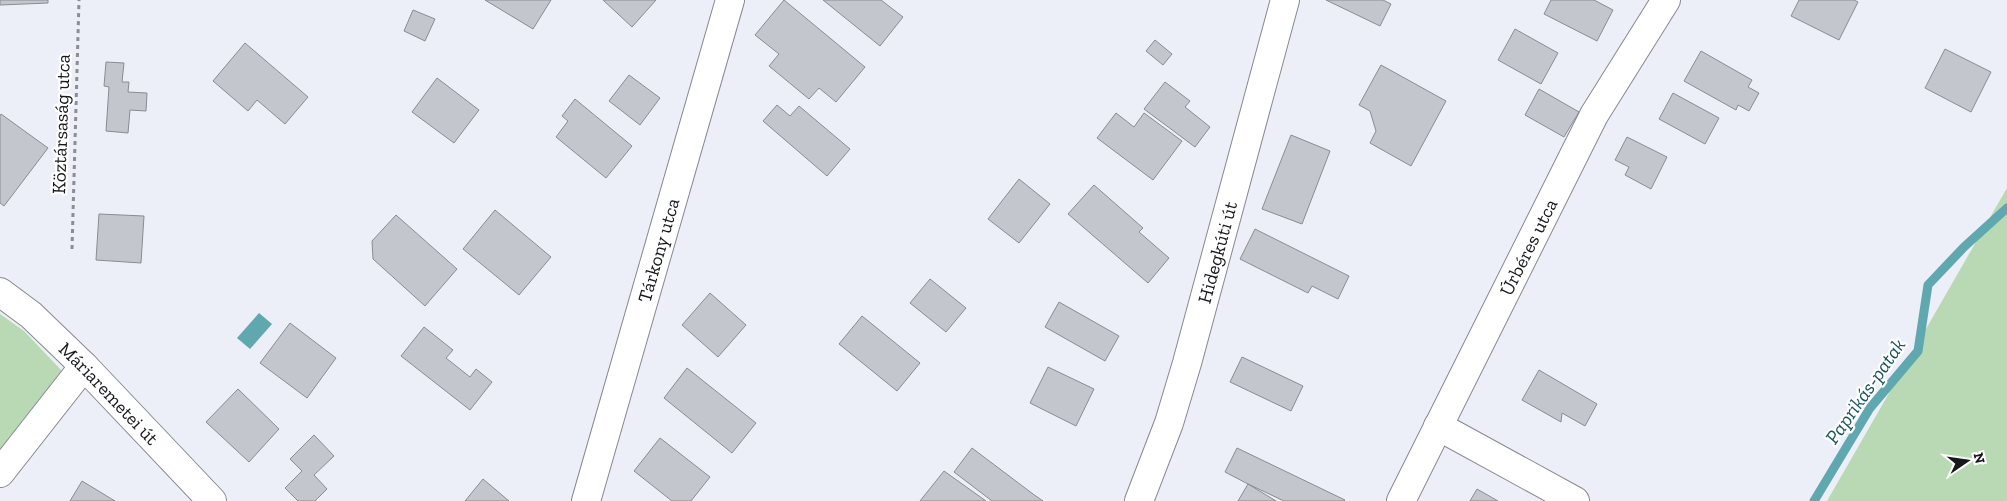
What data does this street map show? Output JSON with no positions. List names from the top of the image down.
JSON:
{
  "streets": {
    "street": [
      "Úrbéres utca",
      "Tárkony utca",
      "Hidegkúti út",
      "Máriaremetei út"
    ],
    "path": ["Köztársaság utca"]
  },
  "water": ["Paprikás-patak"],
  "north": "right"
}
